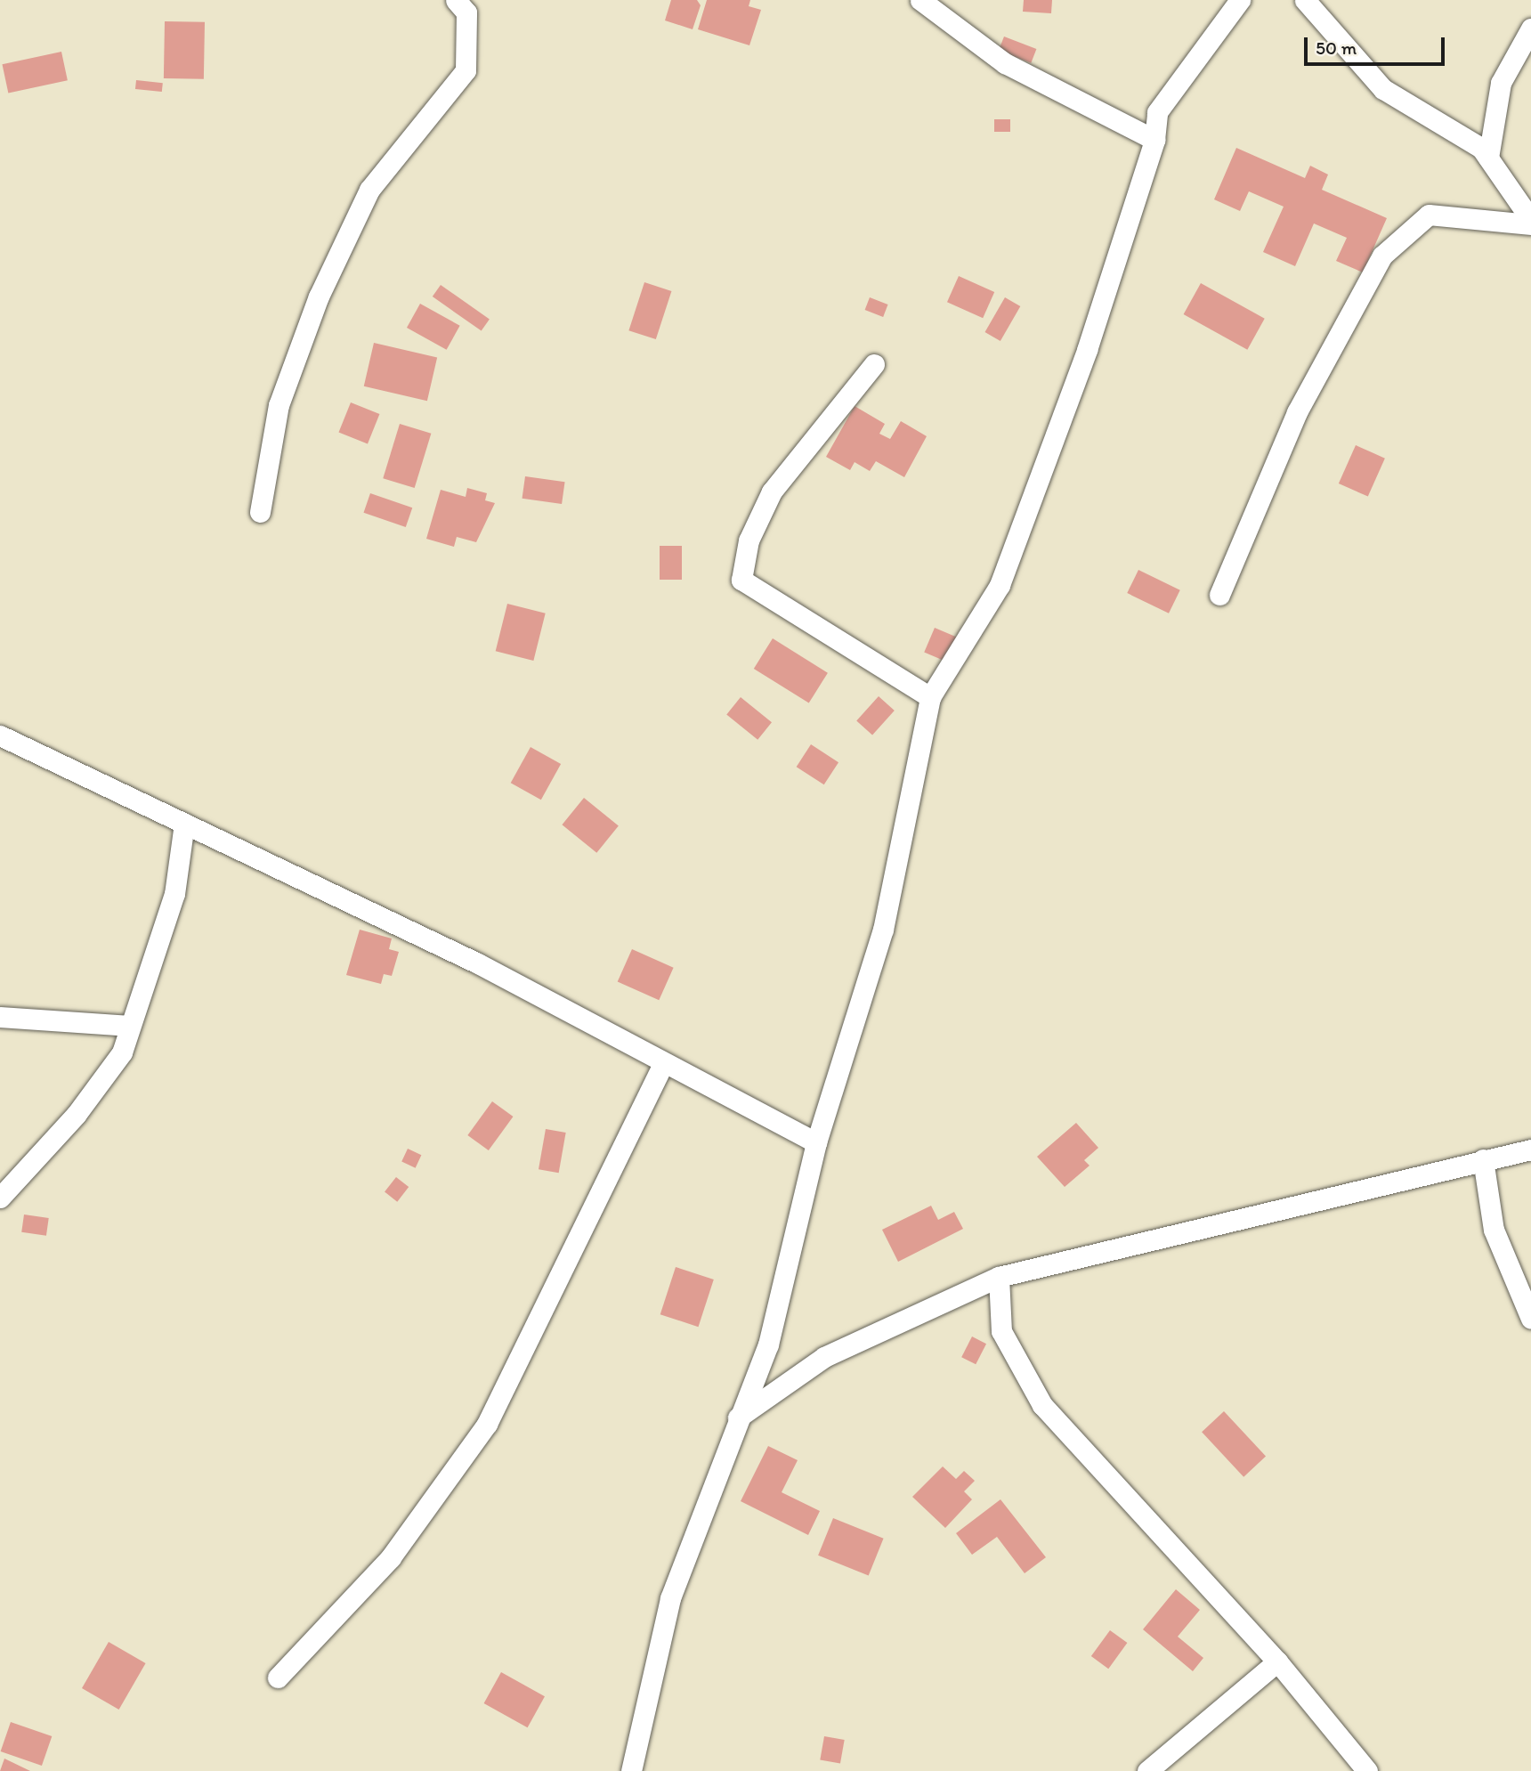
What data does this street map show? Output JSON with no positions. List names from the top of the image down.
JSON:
{
  "scale_bar": "50 m"
}
